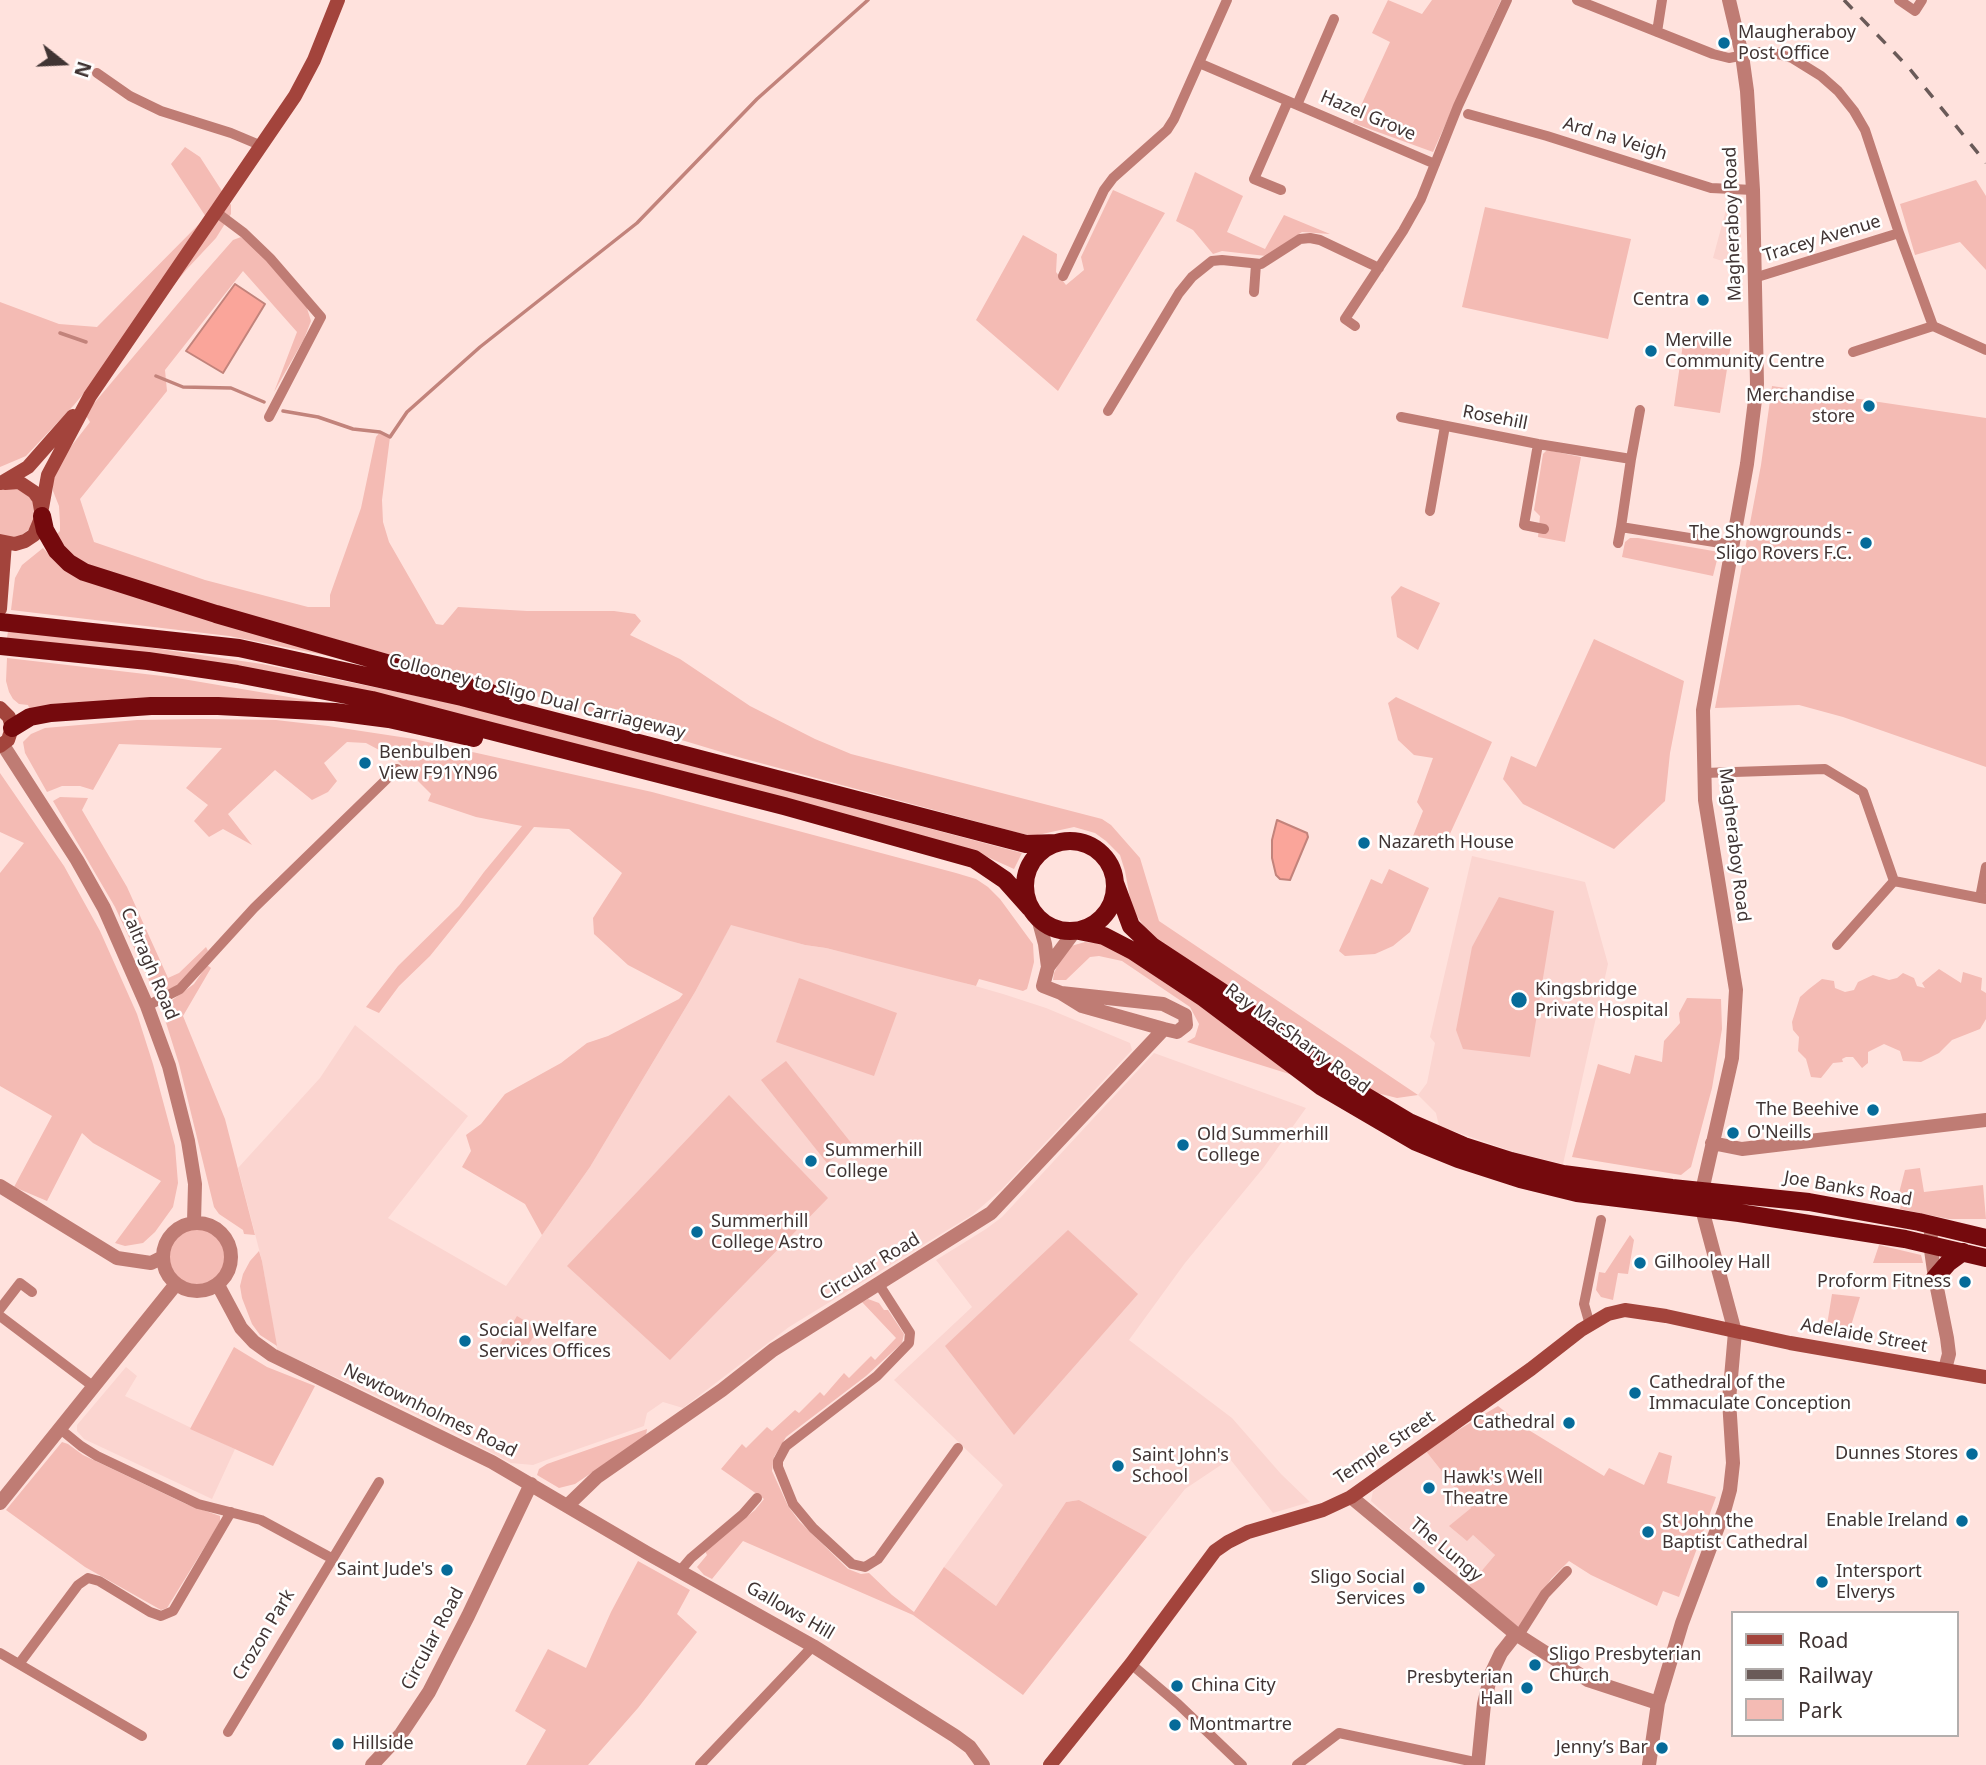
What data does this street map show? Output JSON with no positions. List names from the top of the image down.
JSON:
{
  "streets": {
    "highway": ["Collooney to Sligo Dual Carriageway", "Ray MacSharry Road", "Joe Banks Road"],
    "main road": ["Adelaide Street", "Temple Street"],
    "street": [
      "Hazel Grove",
      "Ard na Veigh",
      "Magheraboy Road",
      "Tracey Avenue",
      "Rosehill",
      "Caltragh Road",
      "Circular Road",
      "Newtownholmes Road",
      "The Lungy",
      "Gallows Hill",
      "Crozon Park"
    ]
  },
  "crossings": [
    ["Ard na Veigh", "Magheraboy Road"],
    ["Magheraboy Road", "Tracey Avenue"],
    ["Magheraboy Road", "Ray MacSharry Road"],
    ["Magheraboy Road", "Joe Banks Road"],
    ["Collooney to Sligo Dual Carriageway", "Ray MacSharry Road"],
    ["Caltragh Road", "Newtownholmes Road"],
    ["Ray MacSharry Road", "Joe Banks Road"],
    ["Circular Road", "Newtownholmes Road"],
    ["Circular Road", "Gallows Hill"],
    ["Adelaide Street", "Temple Street"],
    ["Newtownholmes Road", "Gallows Hill"],
    ["Temple Street", "The Lungy"]
  ],
  "places": [
    "Maugheraboy Post Office",
    "Centra",
    "Merville Community Centre",
    "Merchandise store",
    "The Showgrounds - Sligo Rovers F.C.",
    "Benbulben View F91YN96",
    "Nazareth House",
    "Kingsbridge Private Hospital",
    "The Beehive",
    "O'Neills",
    "Old Summerhill College",
    "Summerhill College",
    "Summerhill College Astro",
    "Gilhooley Hall",
    "Proform Fitness",
    "Social Welfare Services Offices",
    "Cathedral of the Immaculate Conception",
    "Cathedral",
    "Dunnes Stores",
    "Saint John's School",
    "Hawk's Well Theatre",
    "Enable Ireland",
    "St John the Baptist Cathedral",
    "Saint Jude's",
    "Intersport Elverys",
    "Sligo Social Services",
    "Sligo Presbyterian Church",
    "China City",
    "Presbyterian Hall",
    "Montmartre",
    "Hillside",
    "Jenny’s Bar"
  ],
  "legend": ["Road", "Railway", "Park"],
  "north": "right"
}
